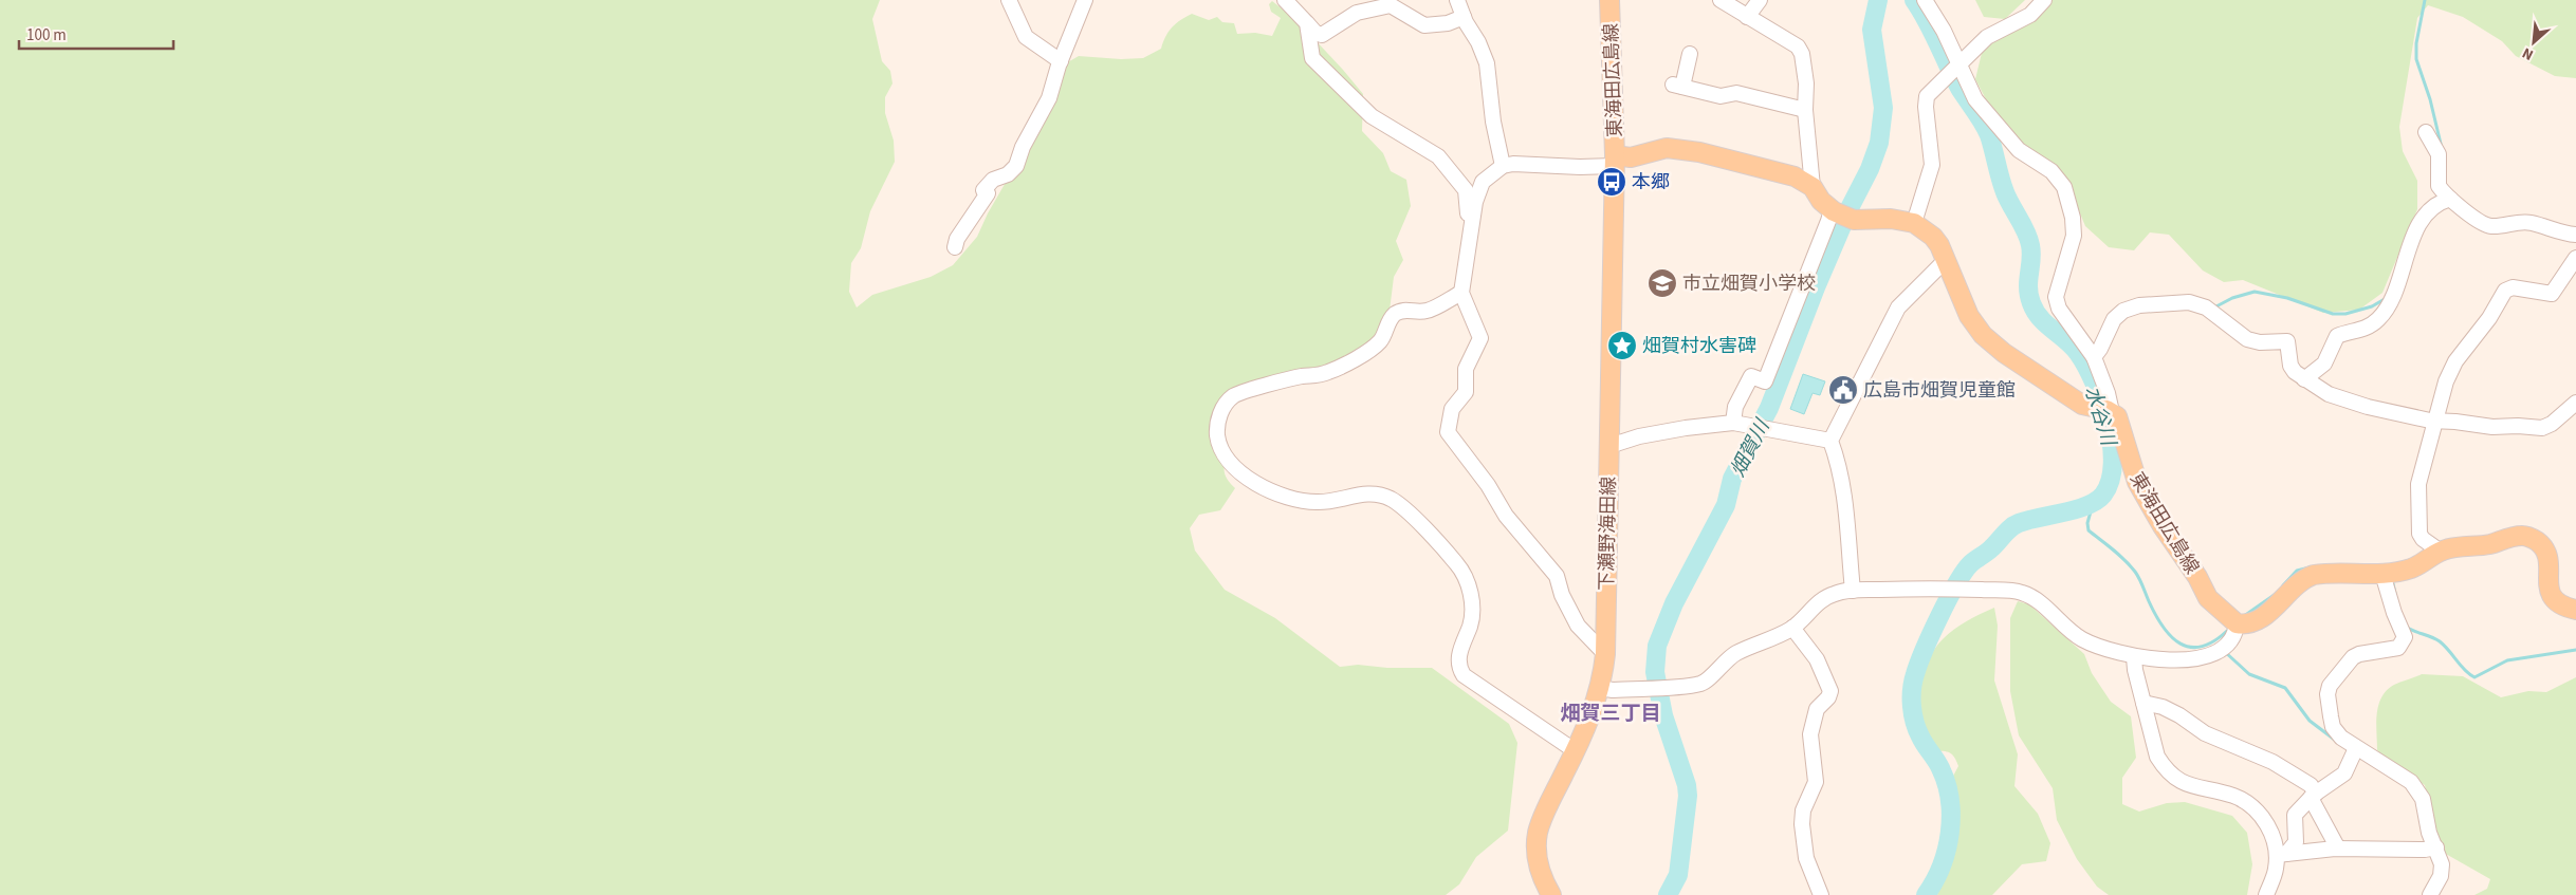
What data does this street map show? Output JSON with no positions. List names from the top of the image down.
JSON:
{
  "streets": {
    "main road": ["東海田広島線", "下瀬野海田線"]
  },
  "crossings": [
    ["東海田広島線", "下瀬野海田線"]
  ],
  "districts": ["畑賀三丁目"],
  "water": ["水谷川", "畑賀川"],
  "places": {
    "bus stop": ["本郷"],
    "school or university": ["市立畑賀小学校"],
    "place": ["畑賀村水害碑"],
    "public building": ["広島市畑賀児童館"]
  },
  "scale_bar": "100 m",
  "north": "bottom left"
}
